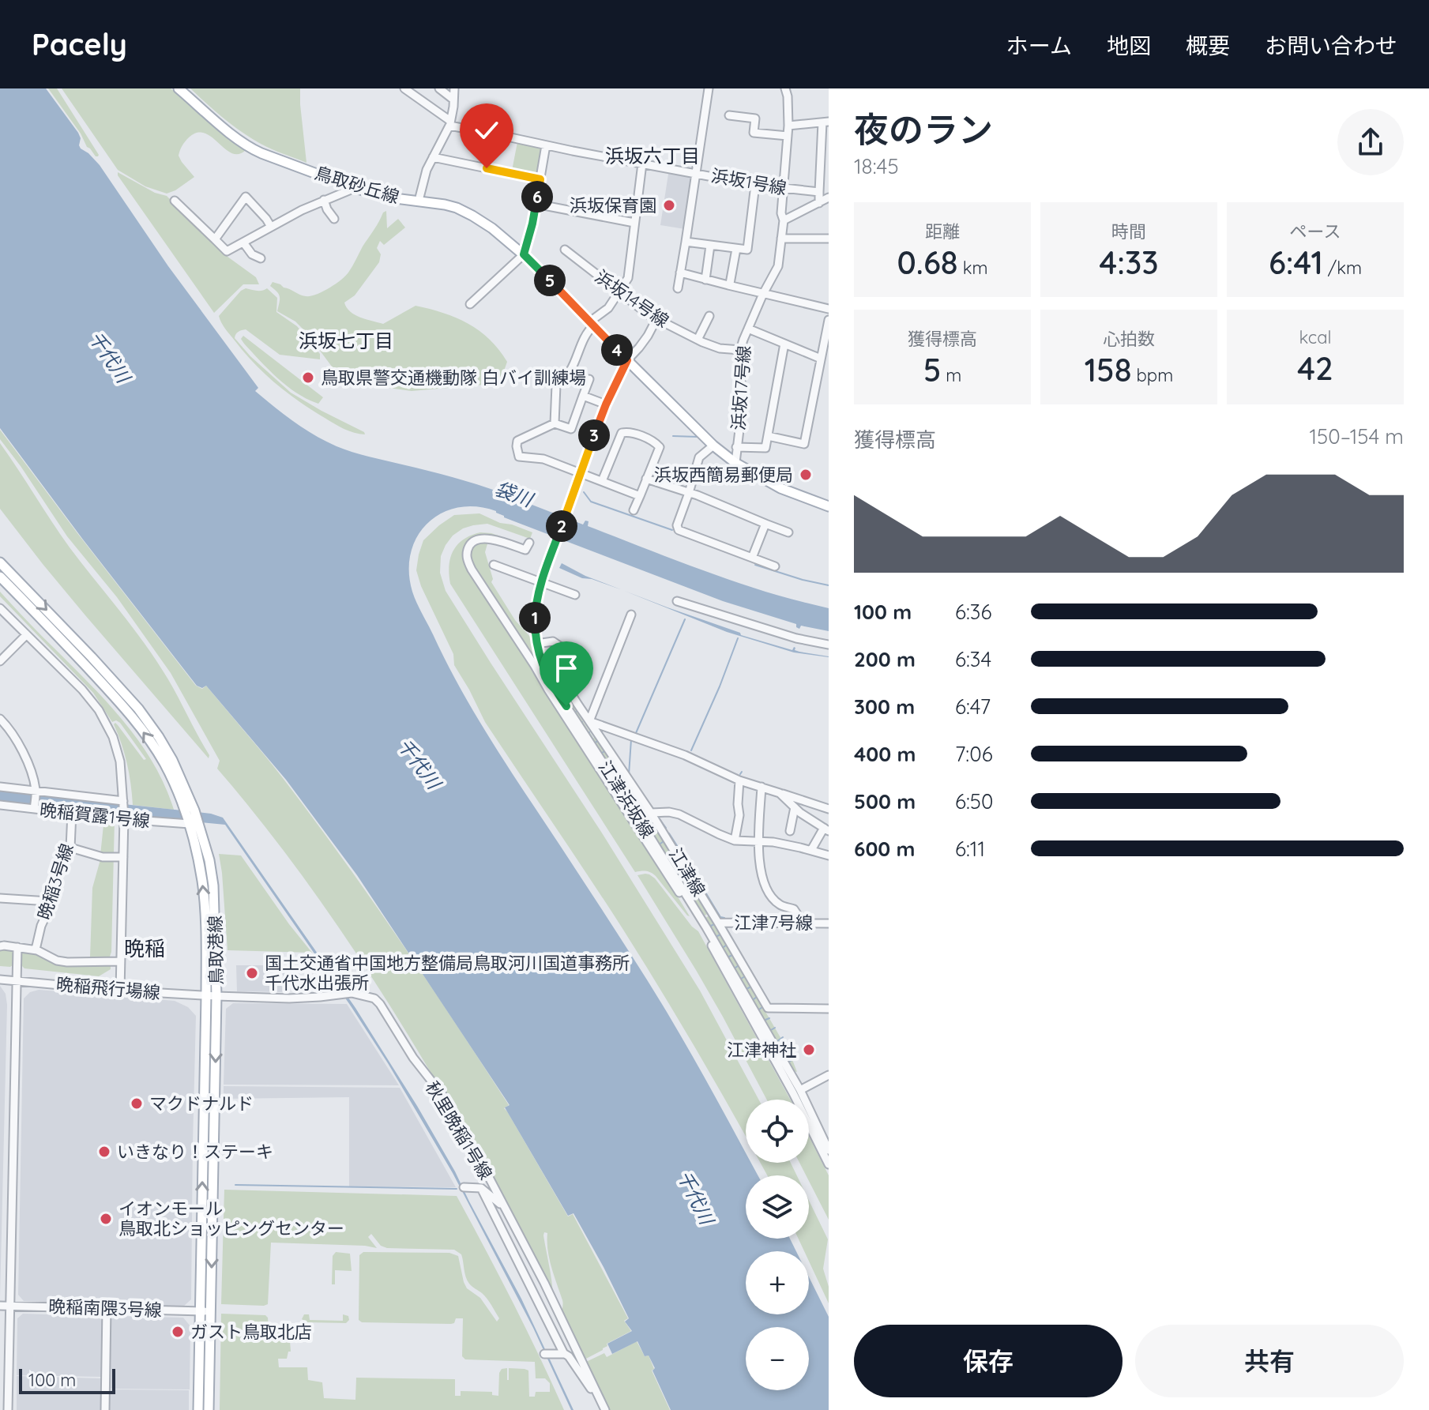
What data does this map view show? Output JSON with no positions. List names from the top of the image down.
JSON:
{
  "streets": {
    "main road": ["鳥取砂丘線", "鳥取港線"],
    "street": [
      "浜坂1号線",
      "浜坂14号線",
      "浜坂17号線",
      "江津浜坂線",
      "晩稲賀露1号線",
      "江津線",
      "晩稲3号線",
      "江津7号線",
      "晩稲飛行場線",
      "秋里晩稲1号線",
      "晩稲南隈3号線"
    ]
  },
  "crossings": [
    ["浜坂1号線", "浜坂17号線"],
    ["鳥取砂丘線", "浜坂17号線"],
    ["鳥取砂丘線", "江津浜坂線"],
    ["浜坂14号線", "浜坂17号線"],
    ["浜坂14号線", "江津浜坂線"],
    ["江津浜坂線", "江津線"],
    ["晩稲賀露1号線", "晩稲3号線"],
    ["晩稲賀露1号線", "鳥取港線"],
    ["江津線", "江津7号線"],
    ["鳥取港線", "晩稲飛行場線"],
    ["鳥取港線", "秋里晩稲1号線"],
    ["鳥取港線", "晩稲南隈3号線"],
    ["晩稲飛行場線", "秋里晩稲1号線"]
  ],
  "districts": ["浜坂六丁目", "浜坂七丁目", "晩稲"],
  "water": ["千代川", "袋川"],
  "places": [
    "浜坂保育園",
    "鳥取県警交通機動隊 白バイ訓練場",
    "浜坂西簡易郵便局",
    "国土交通省中国地方整備局鳥取河川国道事務所 千代水出張所",
    "江津神社",
    "マクドナルド",
    "いきなり！ステーキ",
    "イオンモール 鳥取北ショッピングセンター",
    "ガスト鳥取北店"
  ],
  "scale_bar": "100 m",
  "page": {
    "header": "Pacely",
    "nav": [
      "ホーム",
      "地図",
      "概要",
      "お問い合わせ"
    ],
    "heading": ["夜のラン", "18:45"],
    "pins": [
      "6",
      "5",
      "4",
      "3",
      "2",
      "1"
    ],
    "stats": [
      ["距離", "0.68 km"],
      ["時間", "4:33"],
      ["ペース", "6:41 /km"],
      ["獲得標高", "5 m"],
      ["心拍数", "158 bpm"],
      ["kcal", "42"]
    ],
    "chart": ["獲得標高", "150–154 m"],
    "list": [
      {
        "name": "100 m",
        "note": "6:36"
      },
      {
        "name": "200 m",
        "note": "6:34"
      },
      {
        "name": "300 m",
        "note": "6:47"
      },
      {
        "name": "400 m",
        "note": "7:06"
      },
      {
        "name": "500 m",
        "note": "6:50"
      },
      {
        "name": "600 m",
        "note": "6:11"
      }
    ],
    "map_buttons": ["+", "−"],
    "buttons": ["保存", "共有"],
    "scale": "100 m"
  }
}
